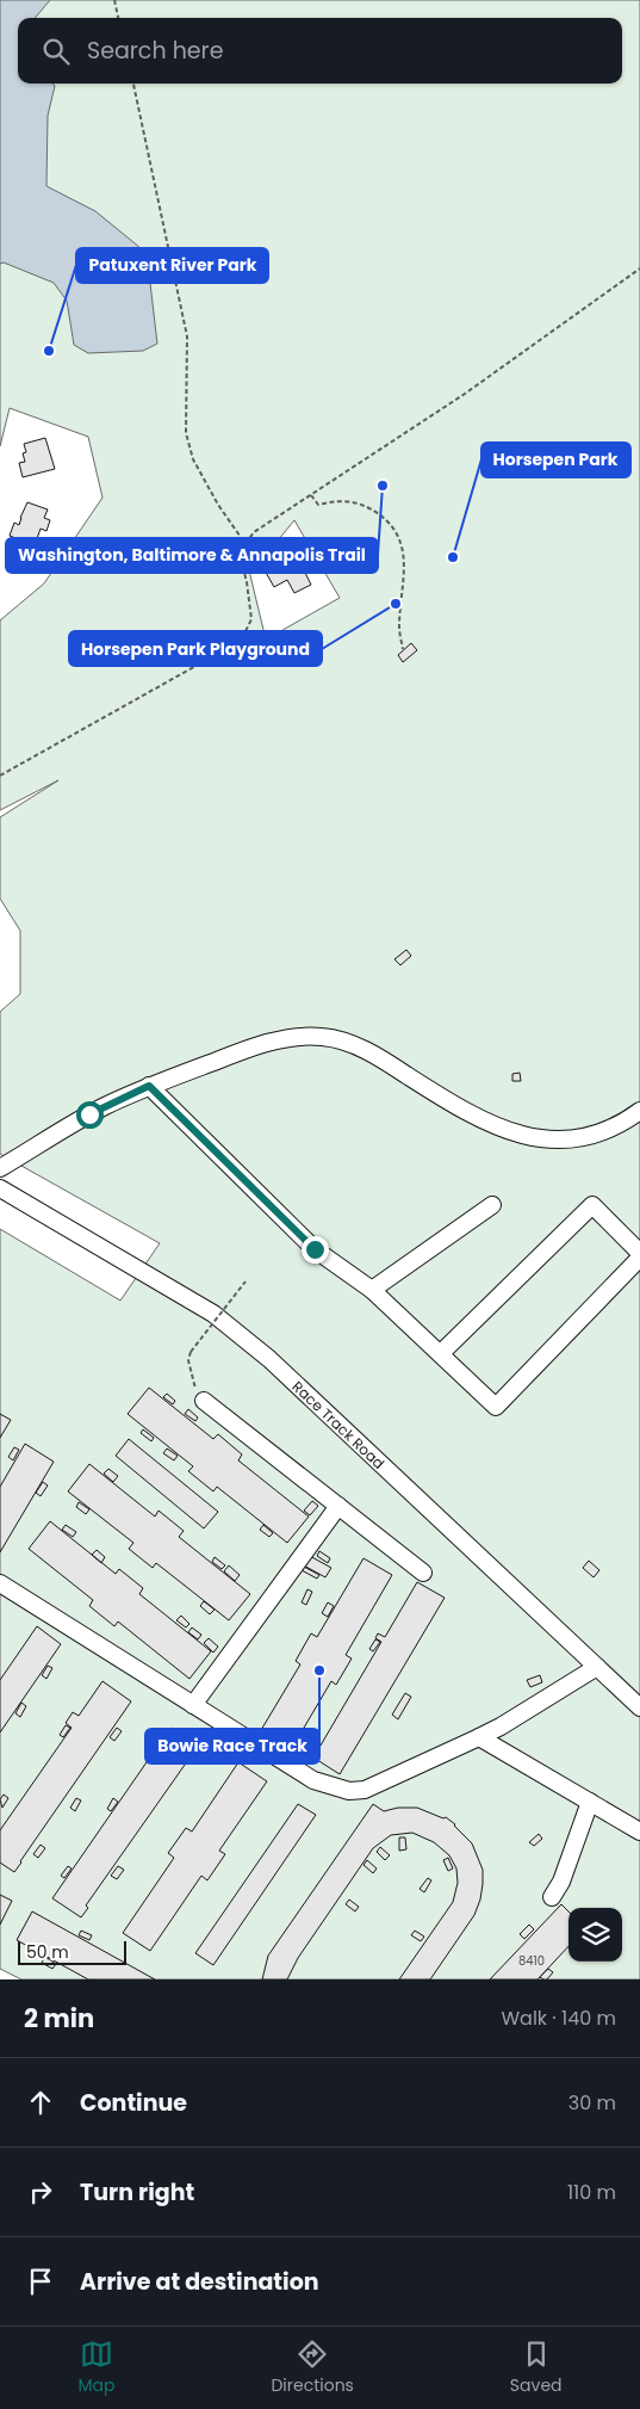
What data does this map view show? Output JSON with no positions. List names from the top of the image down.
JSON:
{
  "streets": {
    "street": ["Race Track Road"]
  },
  "places": [
    "Patuxent River Park",
    "Washington, Baltimore & Annapolis Trail",
    "Horsepen Park",
    "Horsepen Park Playground",
    "Bowie Race Track"
  ],
  "house_numbers": ["8410"],
  "scale_bar": "50 m",
  "page": {
    "search": "Search here",
    "scale": "50 m",
    "heading": ["2 min", "Walk · 140 m"],
    "list": [
      ["Continue", "30 m"],
      ["Turn right", "110 m"],
      "Arrive at destination"
    ],
    "nav": ["Map", "Directions", "Saved"]
  }
}
